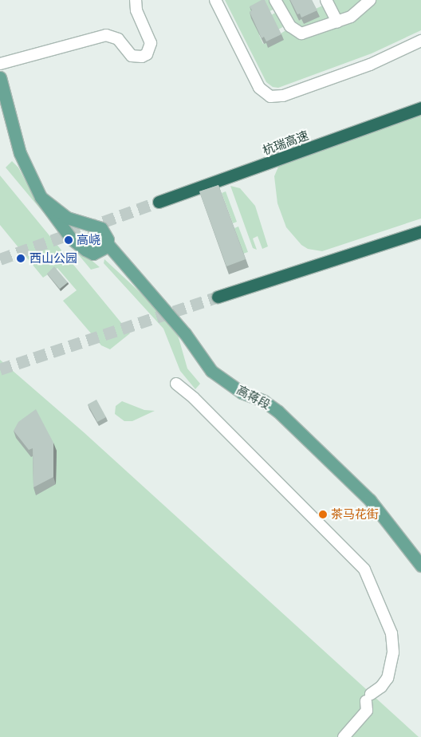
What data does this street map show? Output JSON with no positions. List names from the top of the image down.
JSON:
{
  "streets": {
    "highway": ["杭瑞高速"],
    "main road": ["高蒋段"]
  },
  "places": ["高峣", "西山公园", "茶马花街"]
}
